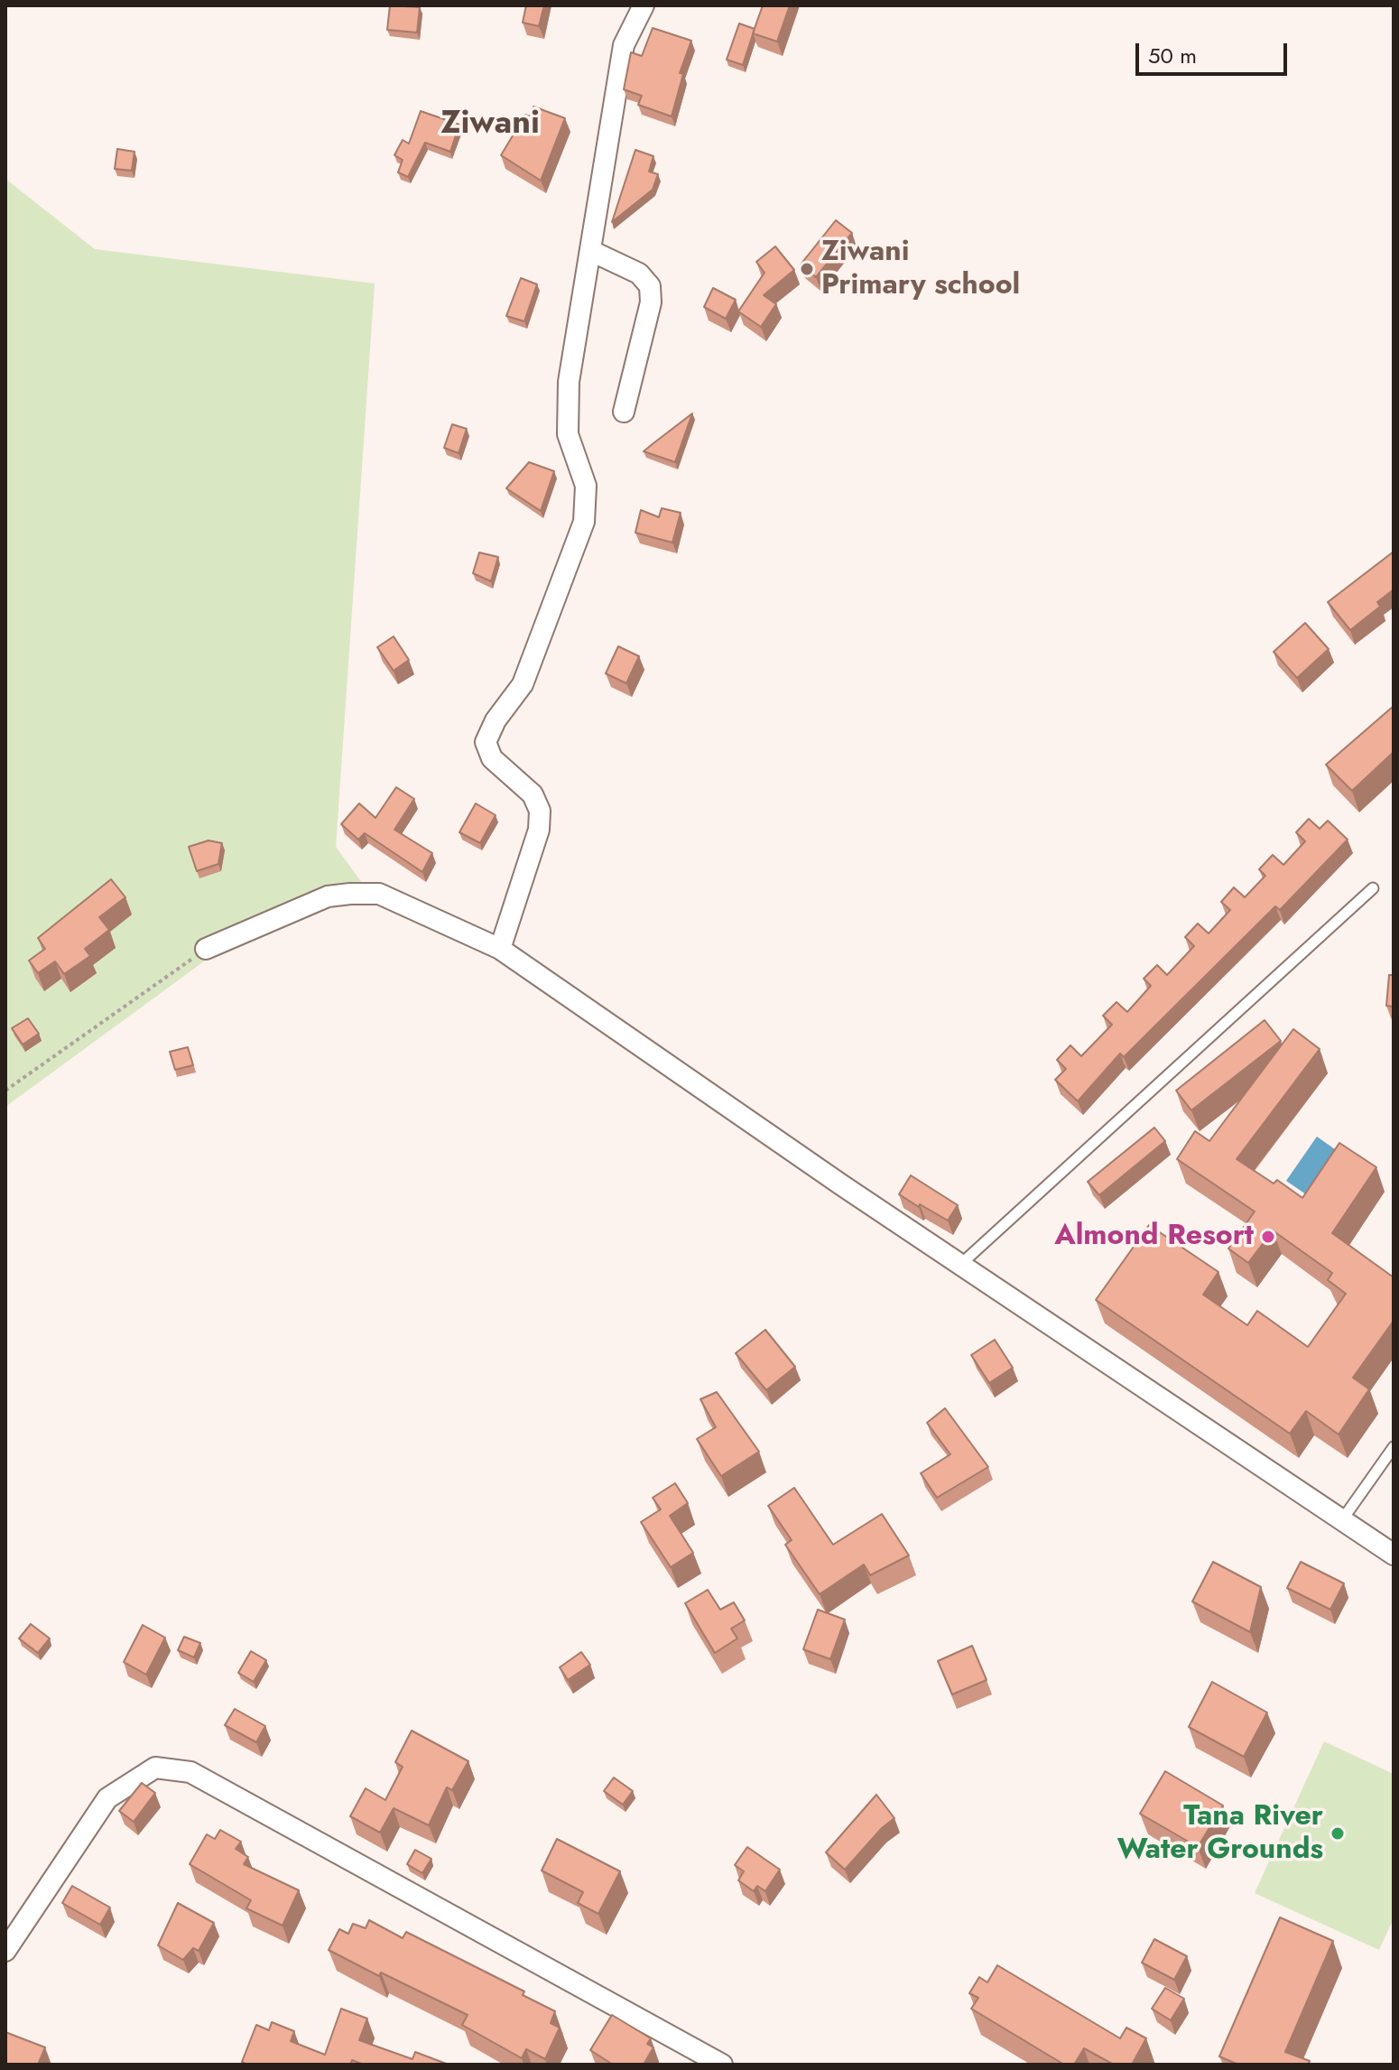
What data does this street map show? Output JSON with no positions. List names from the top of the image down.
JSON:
{
  "districts": ["Ziwani"],
  "places": ["Ziwani Primary school", "Almond Resort", "Tana River Water Grounds"],
  "scale_bar": "50 m"
}
